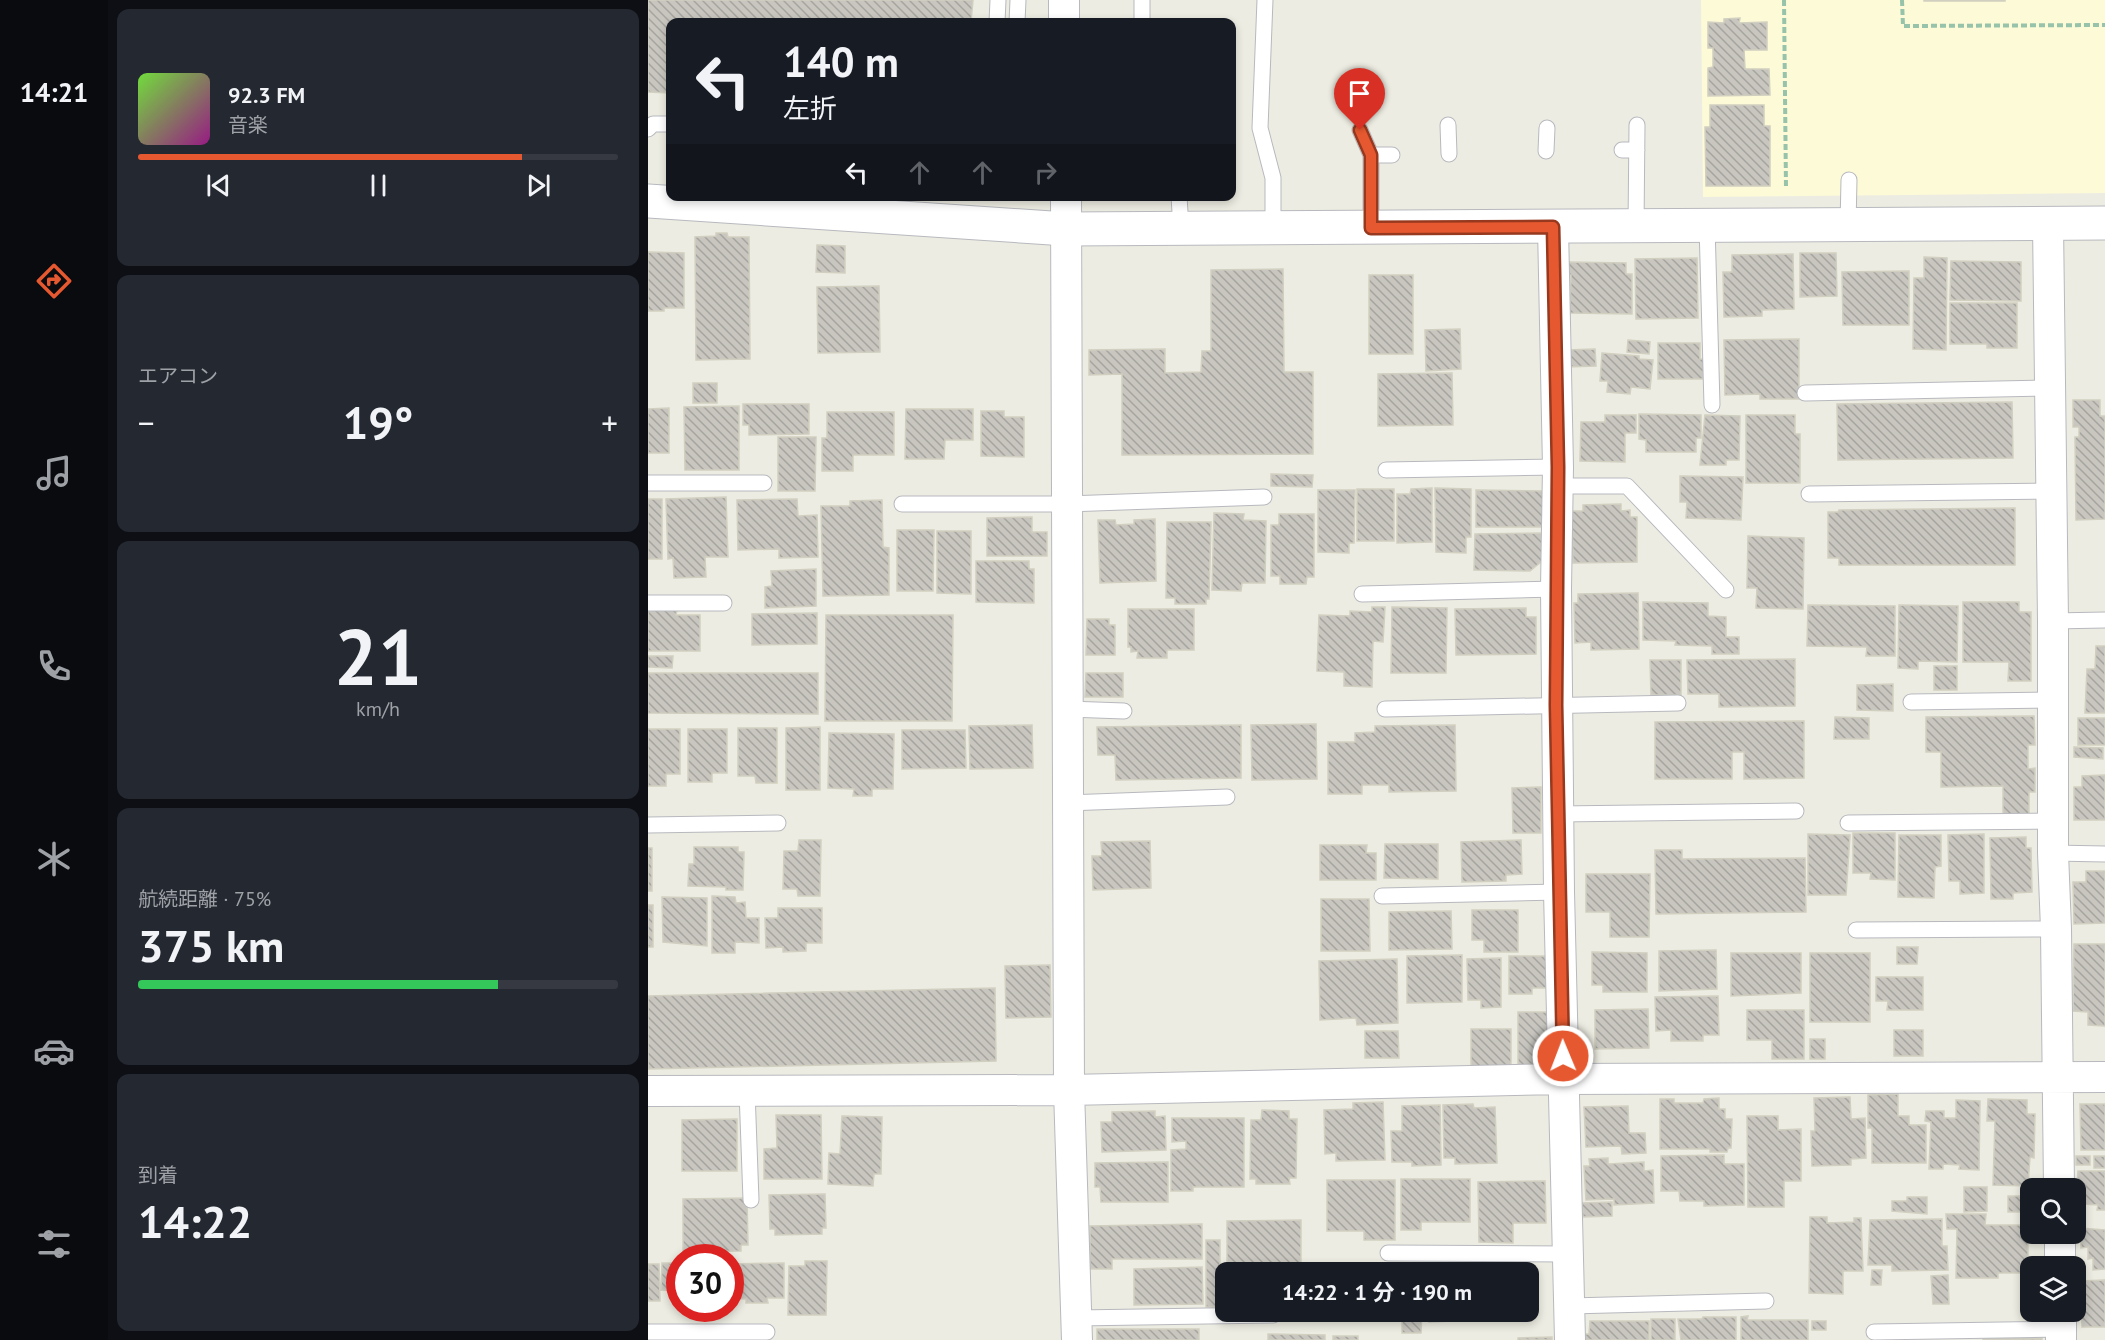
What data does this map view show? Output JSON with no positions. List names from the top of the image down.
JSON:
{
  "page": {
    "tabs": "14:21",
    "turn": ["140 m", "左折"],
    "song": ["92.3 FM", "音楽"],
    "tile": [
      "エアコン",
      ["21", "km/h"],
      ["航続距離 · 75%", "375 km"],
      ["到着", "14:22"]
    ],
    "heat": ["−", "19°", "+"],
    "limit": "30",
    "trip": "14:22 · 1 分 · 190 m"
  }
}
